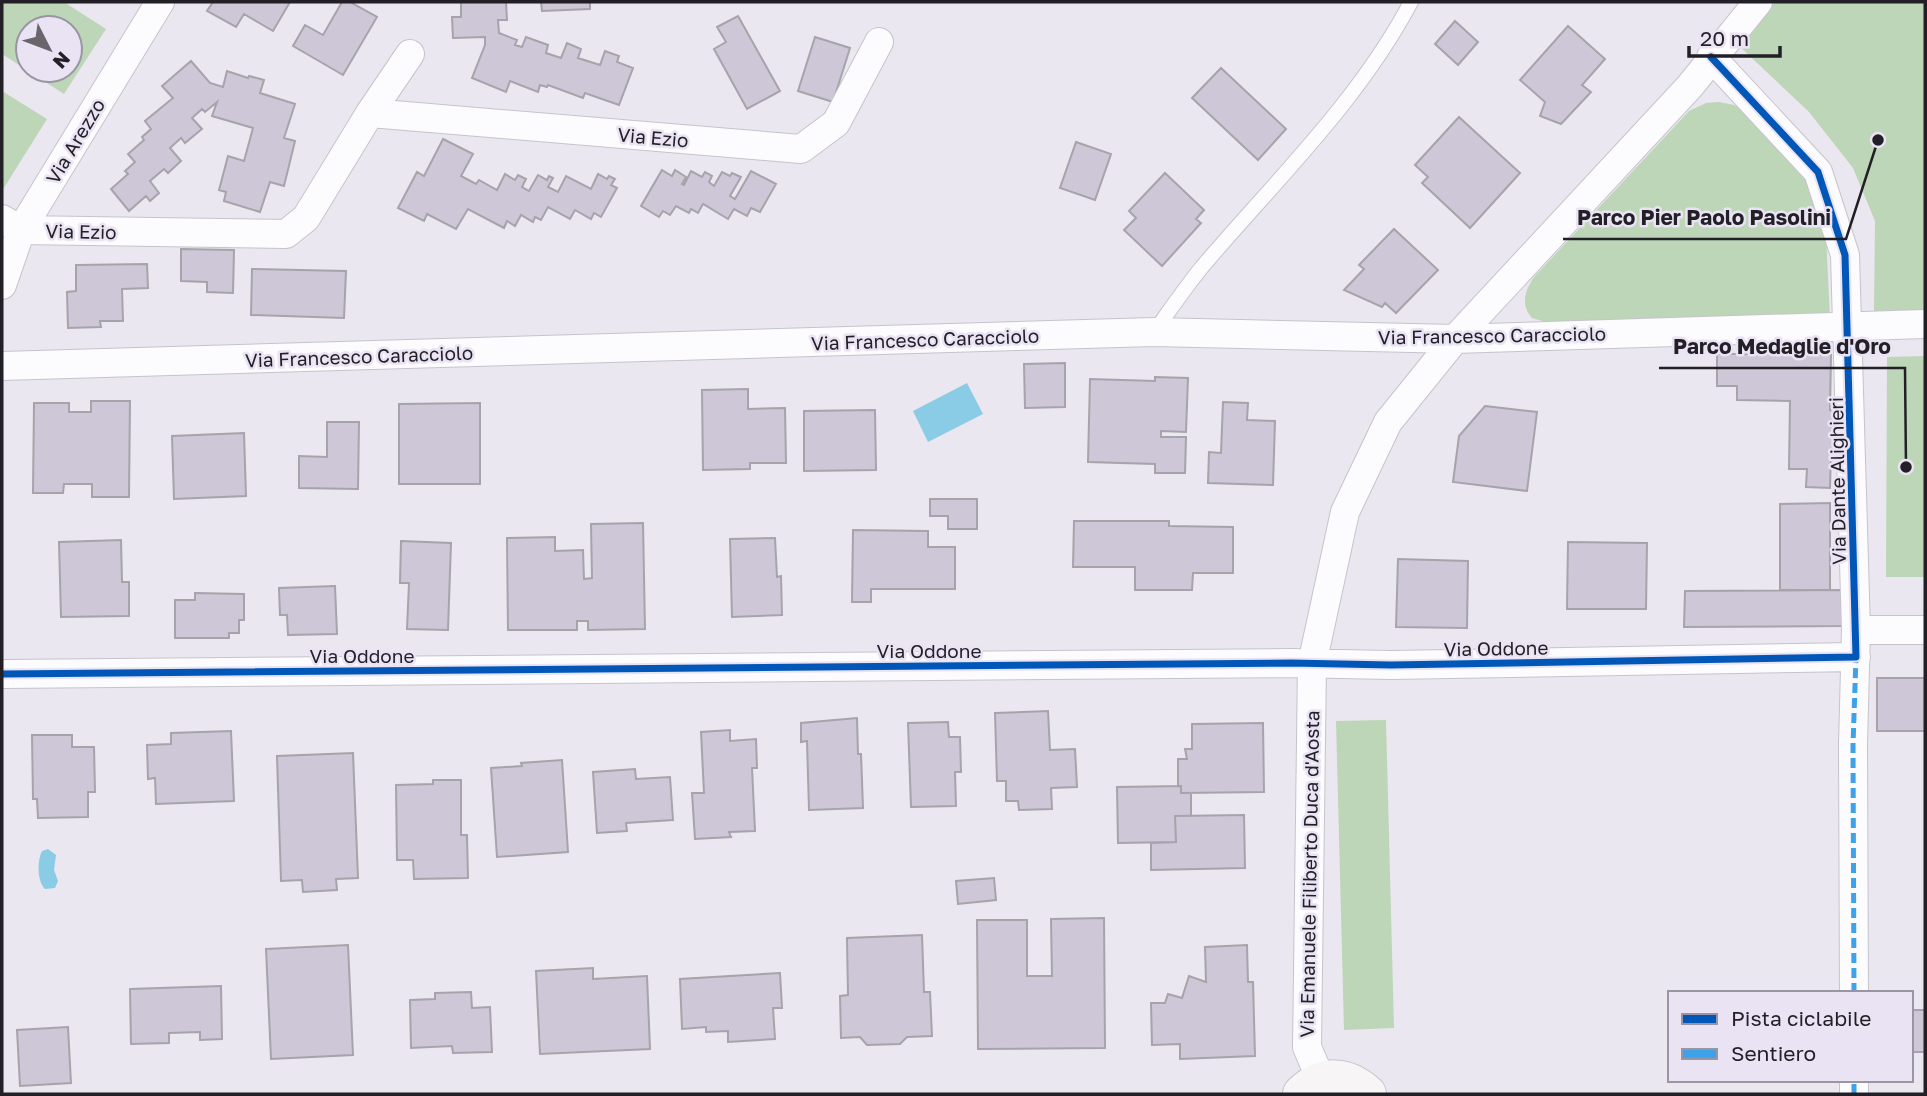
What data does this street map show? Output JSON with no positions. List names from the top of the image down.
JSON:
{
  "streets": {
    "street": [
      "Via Ezio",
      "Via Arezzo",
      "Via Francesco Caracciolo",
      "Via Dante Alighieri",
      "Via Oddone",
      "Via Emanuele Filiberto Duca d'Aosta"
    ]
  },
  "crossings": [
    ["Via Ezio", "Via Arezzo"],
    ["Via Francesco Caracciolo", "Via Dante Alighieri"],
    ["Via Francesco Caracciolo", "Via Emanuele Filiberto Duca d'Aosta"],
    ["Via Dante Alighieri", "Via Oddone"],
    ["Via Dante Alighieri", "Via Emanuele Filiberto Duca d'Aosta"],
    ["Via Oddone", "Via Emanuele Filiberto Duca d'Aosta"]
  ],
  "places": ["Parco Pier Paolo Pasolini", "Parco Medaglie d'Oro"],
  "legend": ["Pista ciclabile", "Sentiero"],
  "scale_bar": "20 m",
  "north": "bottom right"
}
